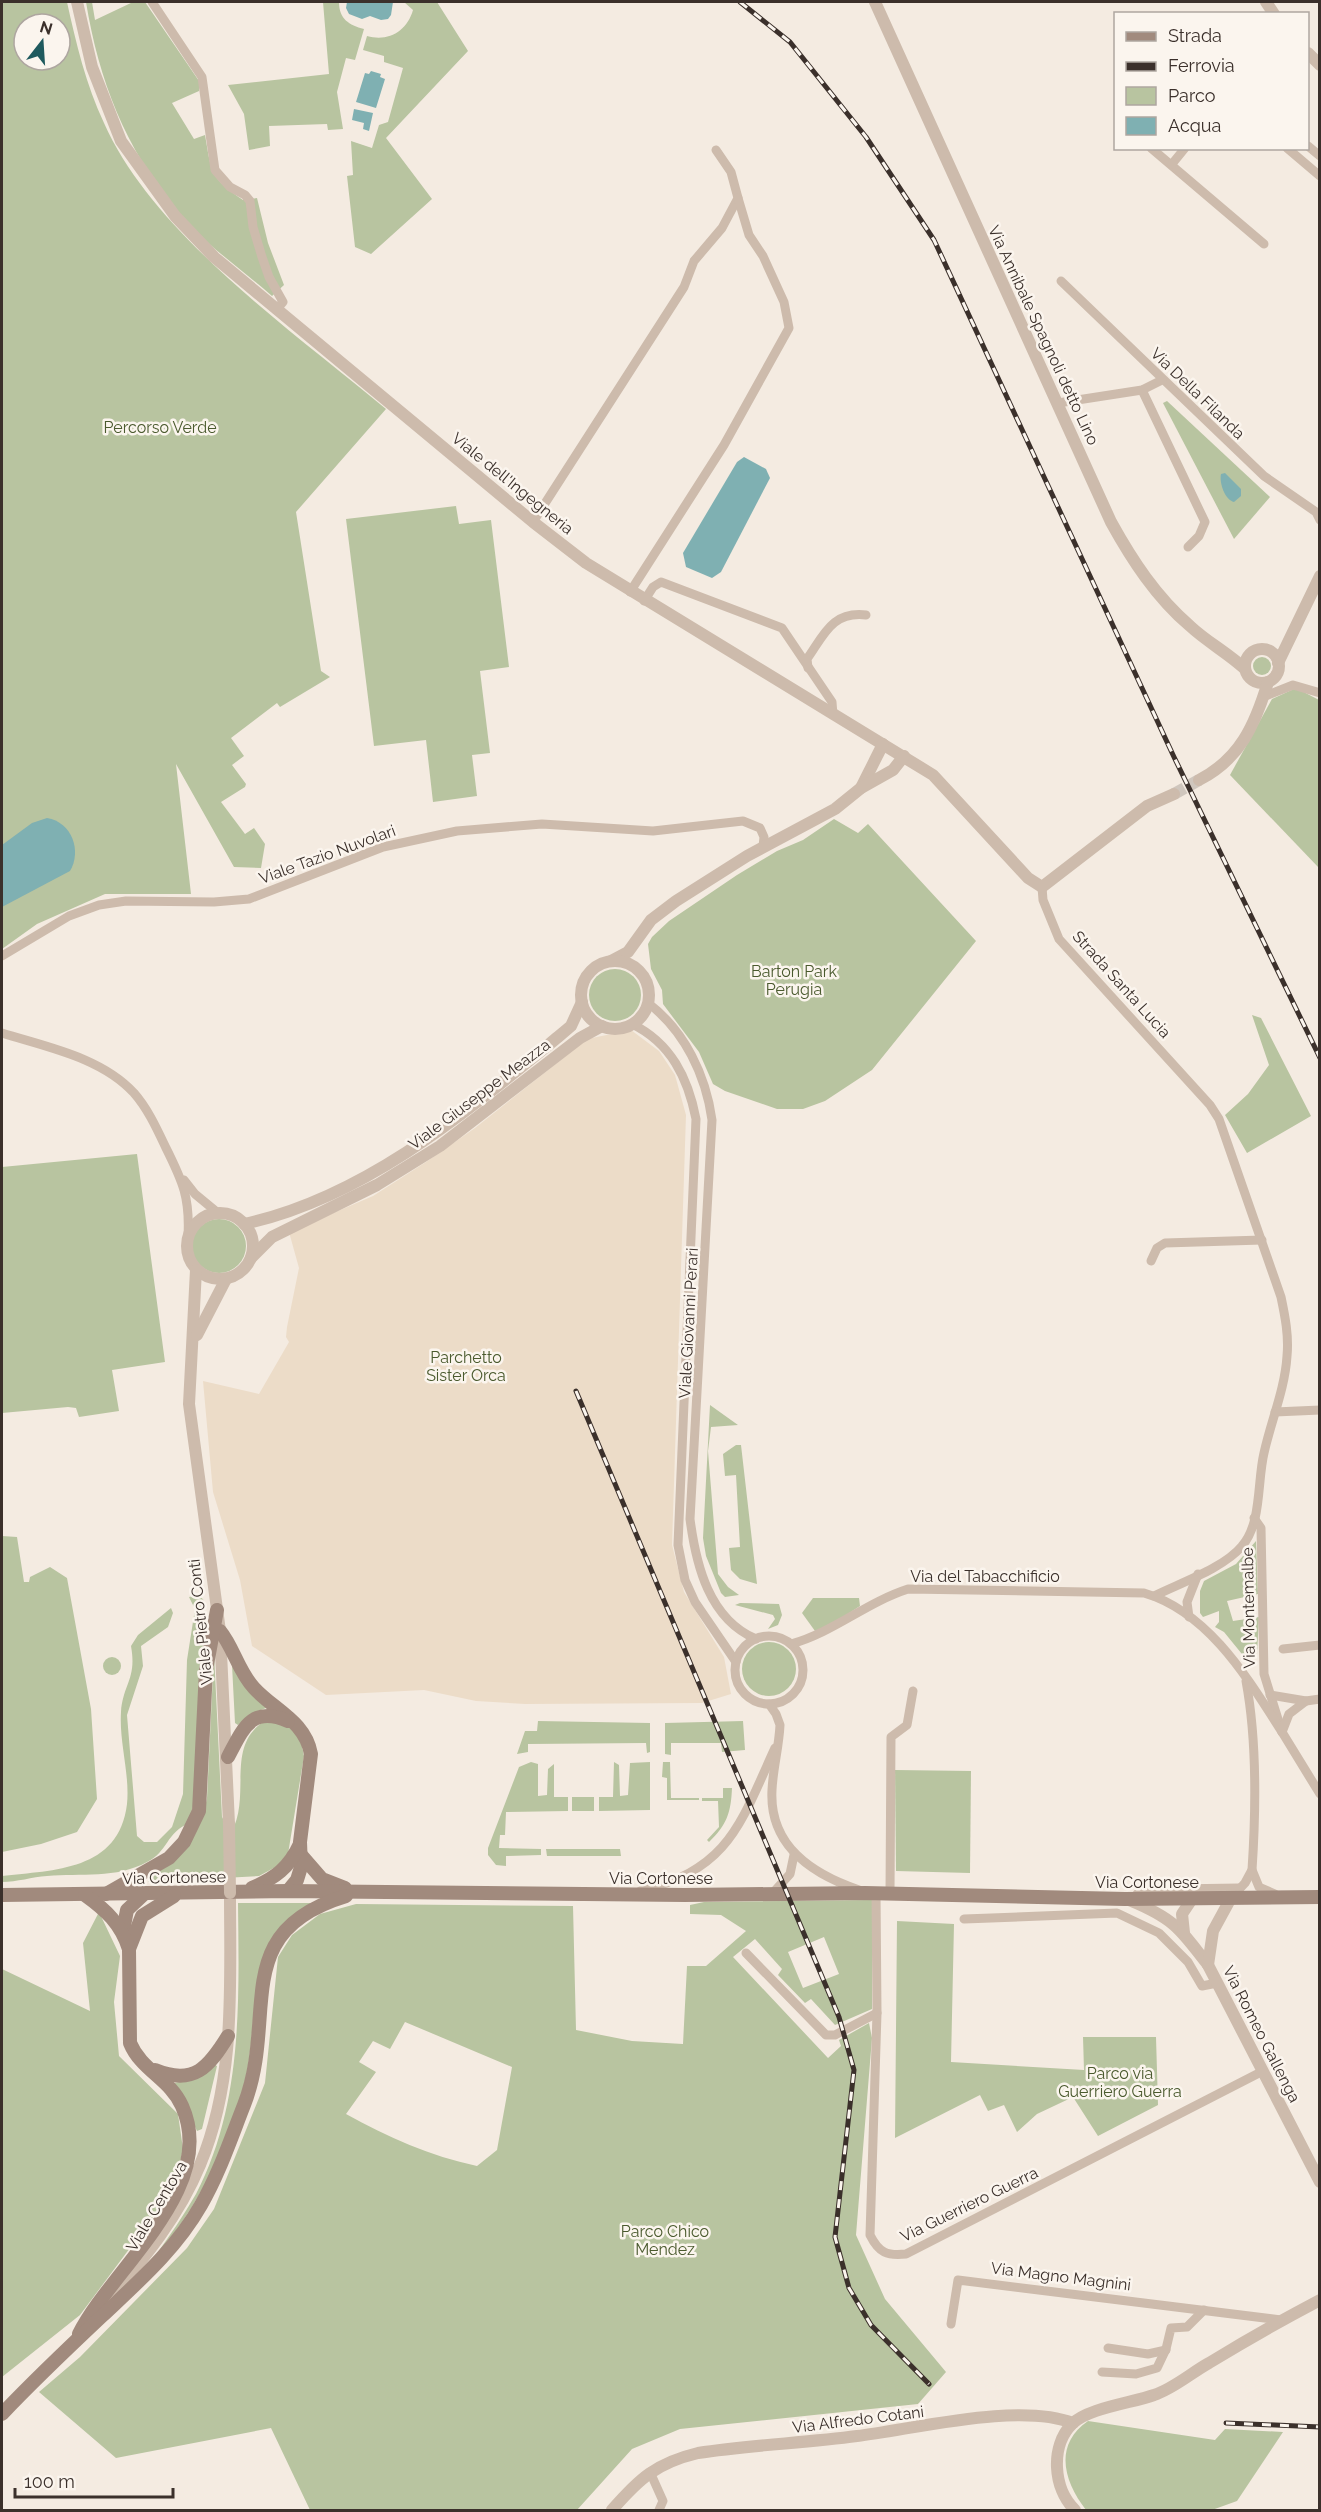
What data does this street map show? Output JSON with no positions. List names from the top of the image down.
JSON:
{
  "streets": {
    "main road": ["Via Cortonese", "Viale Centova"],
    "street": [
      "Via Annibale Spagnoli detto Lino",
      "Via Della Filanda",
      "Viale dell'Ingegneria",
      "Viale Tazio Nuvolari",
      "Strada Santa Lucia",
      "Viale Giuseppe Meazza",
      "Viale Giovanni Perari",
      "Via del Tabacchificio",
      "Via Montemalbe",
      "Viale Pietro Conti",
      "Via Romeo Gallenga",
      "Via Guerriero Guerra",
      "Via Magno Magnini",
      "Via Alfredo Cotani"
    ]
  },
  "crossings": [
    ["Viale dell'Ingegneria", "Strada Santa Lucia"],
    ["Strada Santa Lucia", "Via Montemalbe"],
    ["Viale Giuseppe Meazza", "Viale Giovanni Perari"],
    ["Viale Giuseppe Meazza", "Viale Pietro Conti"],
    ["Viale Giovanni Perari", "Via del Tabacchificio"],
    ["Viale Pietro Conti", "Viale Centova"],
    ["Via Cortonese", "Via Romeo Gallenga"],
    ["Via Cortonese", "Via Guerriero Guerra"],
    ["Via Romeo Gallenga", "Via Guerriero Guerra"]
  ],
  "parks": [
    "Percorso Verde",
    "Barton Park Perugia",
    "Parchetto Sister Orca",
    "Parco via Guerriero Guerra",
    "Parco Chico Mendez"
  ],
  "legend": [
    "Strada",
    "Ferrovia",
    "Parco",
    "Acqua"
  ],
  "scale_bar": "100 m",
  "north": "top"
}
